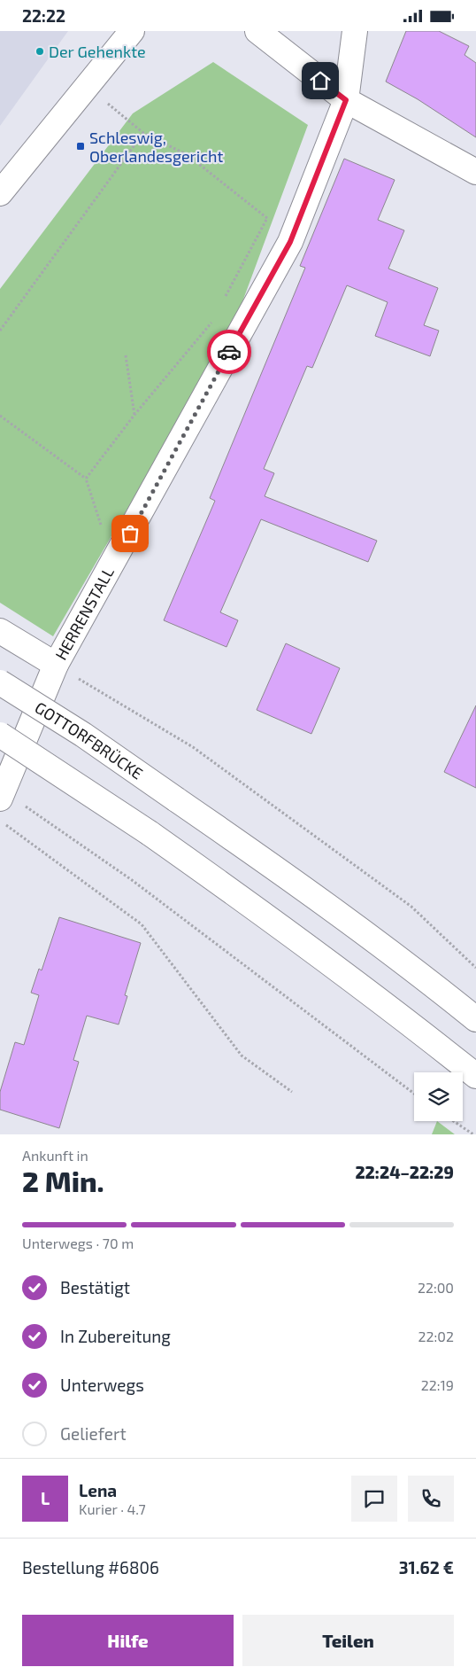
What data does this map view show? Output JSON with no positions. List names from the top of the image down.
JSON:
{
  "streets": {
    "main road": ["HERRENSTALL", "GOTTORFBRÜCKE"]
  },
  "places": {
    "other": ["Der Gehenkte"],
    "transit": ["Schleswig, Oberlandesgericht"]
  },
  "page": {
    "status": "22:22",
    "heading": ["2 Min.", "Ankunft in", "22:24–22:29"],
    "panel": [
      "Lena",
      "Kurier · 4.7",
      "Bestellung #6806",
      "31.62 €"
    ],
    "bar": "Unterwegs · 70 m",
    "list": [
      ["Bestätigt", "22:00"],
      ["In Zubereitung", "22:02"],
      ["Unterwegs", "22:19"],
      "Geliefert"
    ],
    "round": "L",
    "buttons": ["Hilfe", "Teilen"]
  }
}
